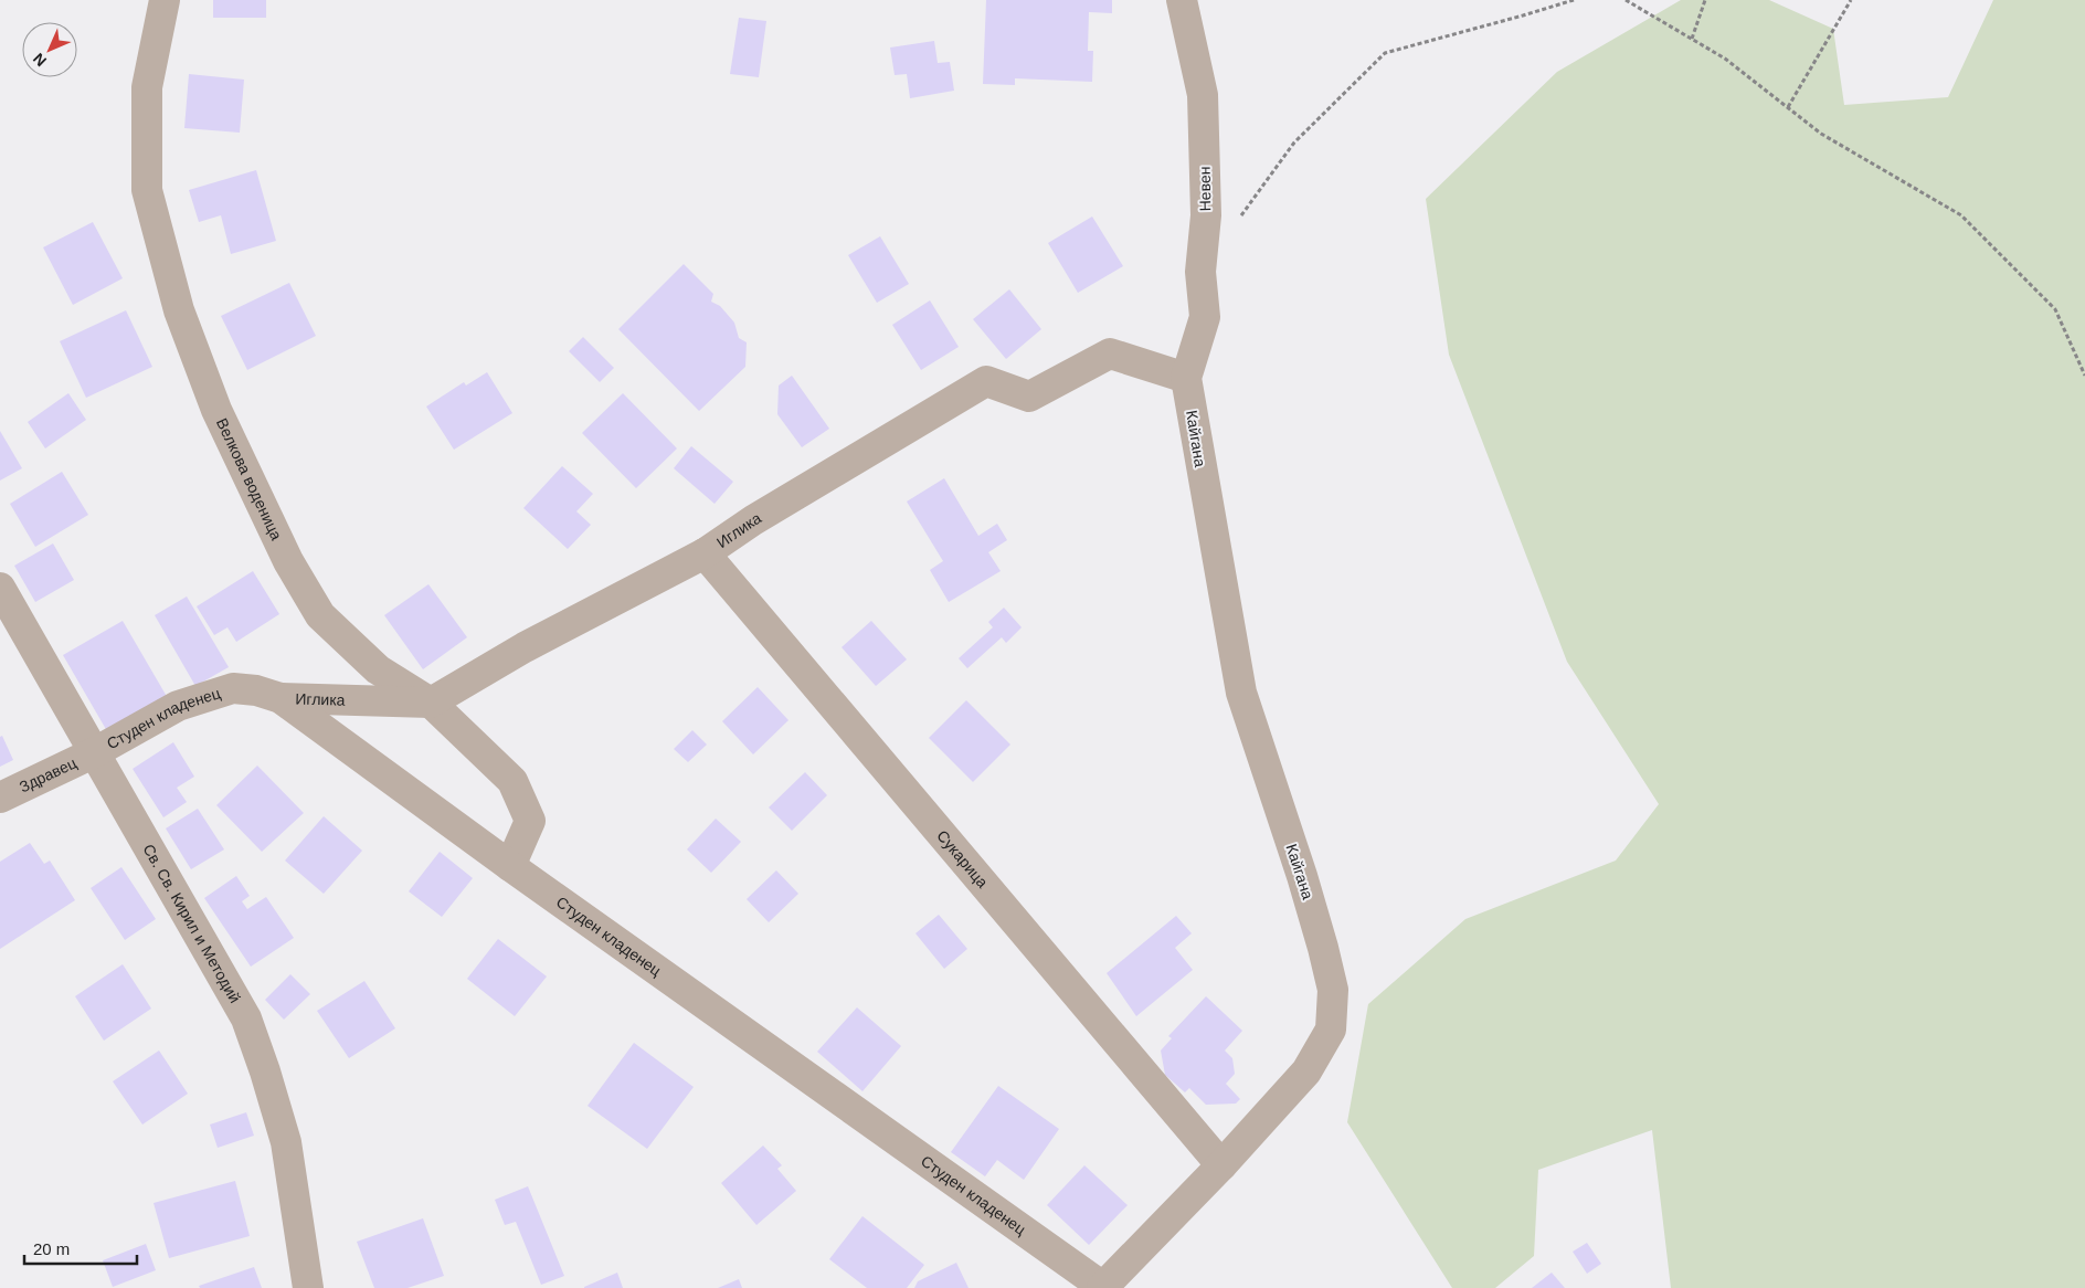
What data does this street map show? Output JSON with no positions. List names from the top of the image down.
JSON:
{
  "streets": {
    "street": [
      "Невен",
      "Кайгана",
      "Велкова воденица",
      "Иглика",
      "Студен кладенец",
      "Здравец",
      "Сукарица",
      "Св. Св. Кирил и Методий"
    ]
  },
  "crossings": [
    ["Невен", "Кайгана"],
    ["Невен", "Иглика"],
    ["Кайгана", "Иглика"],
    ["Кайгана", "Студен кладенец"],
    ["Кайгана", "Сукарица"],
    ["Велкова воденица", "Иглика"],
    ["Велкова воденица", "Студен кладенец"],
    ["Иглика", "Студен кладенец"],
    ["Иглика", "Сукарица"],
    ["Студен кладенец", "Здравец"],
    ["Студен кладенец", "Св. Св. Кирил и Методий"],
    ["Здравец", "Св. Св. Кирил и Методий"]
  ],
  "scale_bar": "20 m",
  "north": "bottom left"
}
